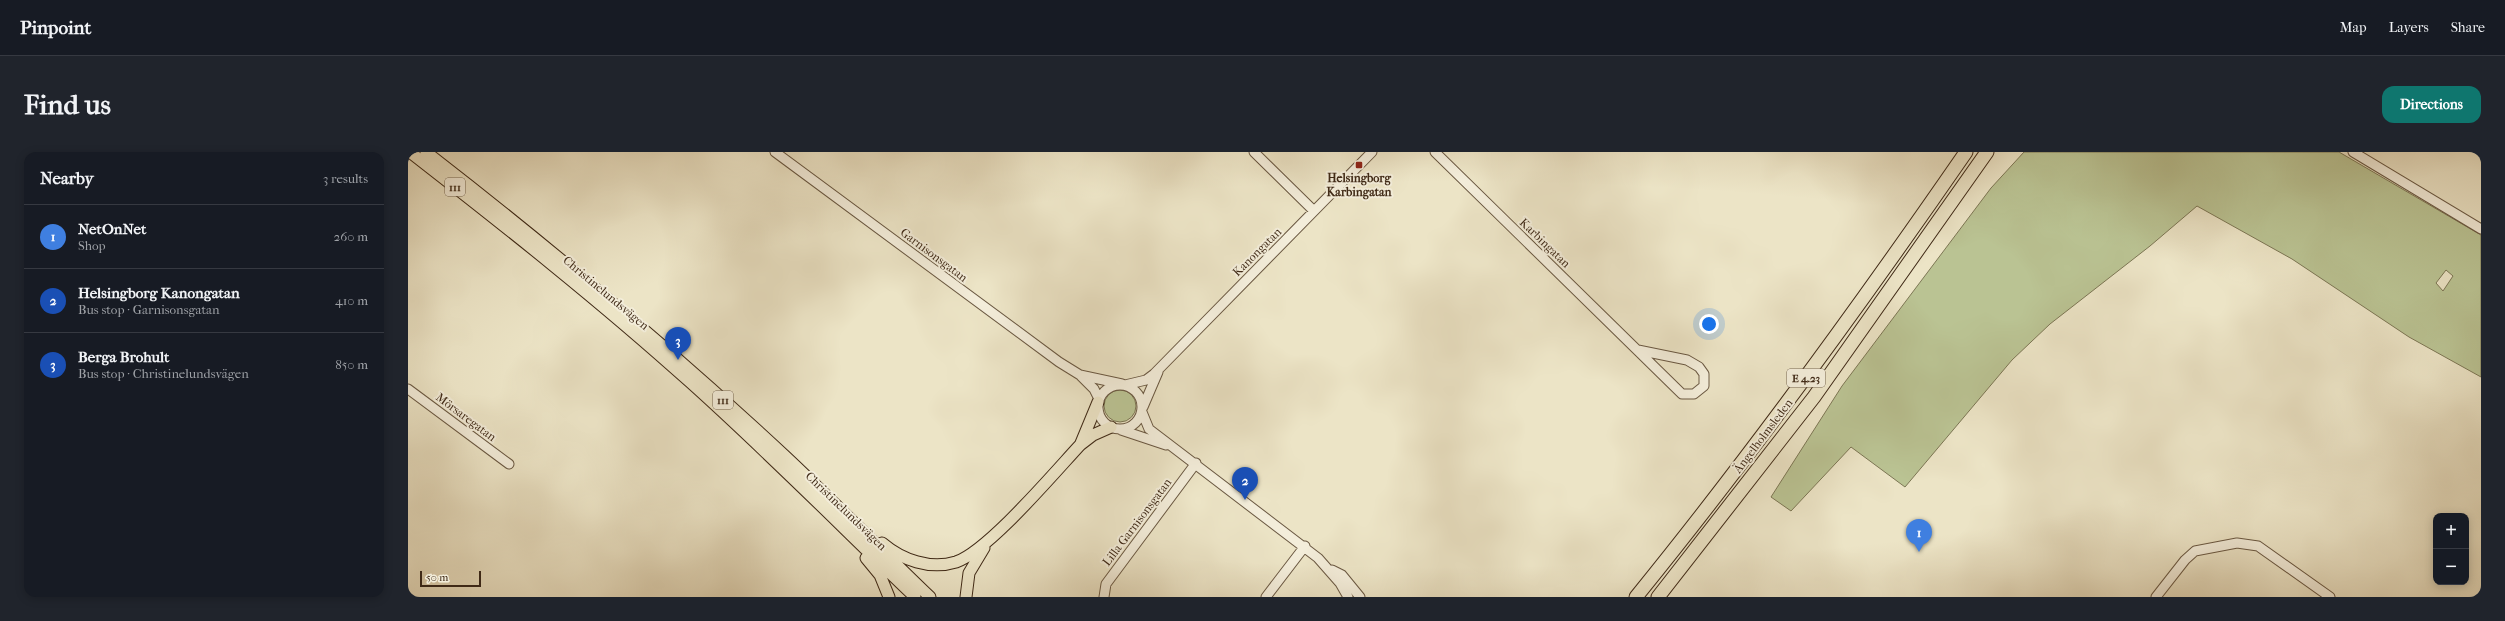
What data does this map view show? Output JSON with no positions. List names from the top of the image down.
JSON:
{
  "streets": {
    "highway": ["E 4.23", "Ängelholmsleden"],
    "main road": ["111", "Christinelundsvägen"],
    "street": [
      "Karbingatan",
      "Kanongatan",
      "Garnisonsgatan",
      "Mörsaregatan",
      "Lilla Garnisonsgatan"
    ]
  },
  "crossings": [
    ["Kanongatan", "Garnisonsgatan"],
    ["E 4.23", "Ängelholmsleden"]
  ],
  "places": {
    "transit": ["Helsingborg Karbingatan"]
  },
  "scale_bar": "50 m",
  "page": {
    "header": "Pinpoint",
    "nav": ["Map", "Layers", "Share"],
    "buttons": "Directions",
    "title": "Find us",
    "heading": ["Nearby", "3 results"],
    "list": [
      {
        "mark": "1",
        "name": "NetOnNet",
        "note": "Shop",
        "value": "260 m"
      },
      {
        "mark": "2",
        "name": "Helsingborg Kanongatan",
        "note": "Bus stop · Garnisonsgatan",
        "value": "410 m"
      },
      {
        "mark": "3",
        "name": "Berga Brohult",
        "note": "Bus stop · Christinelundsvägen",
        "value": "850 m"
      }
    ],
    "pins": ["3", "2", "1"],
    "map_buttons": ["+", "−"],
    "scale": "50 m"
  }
}
